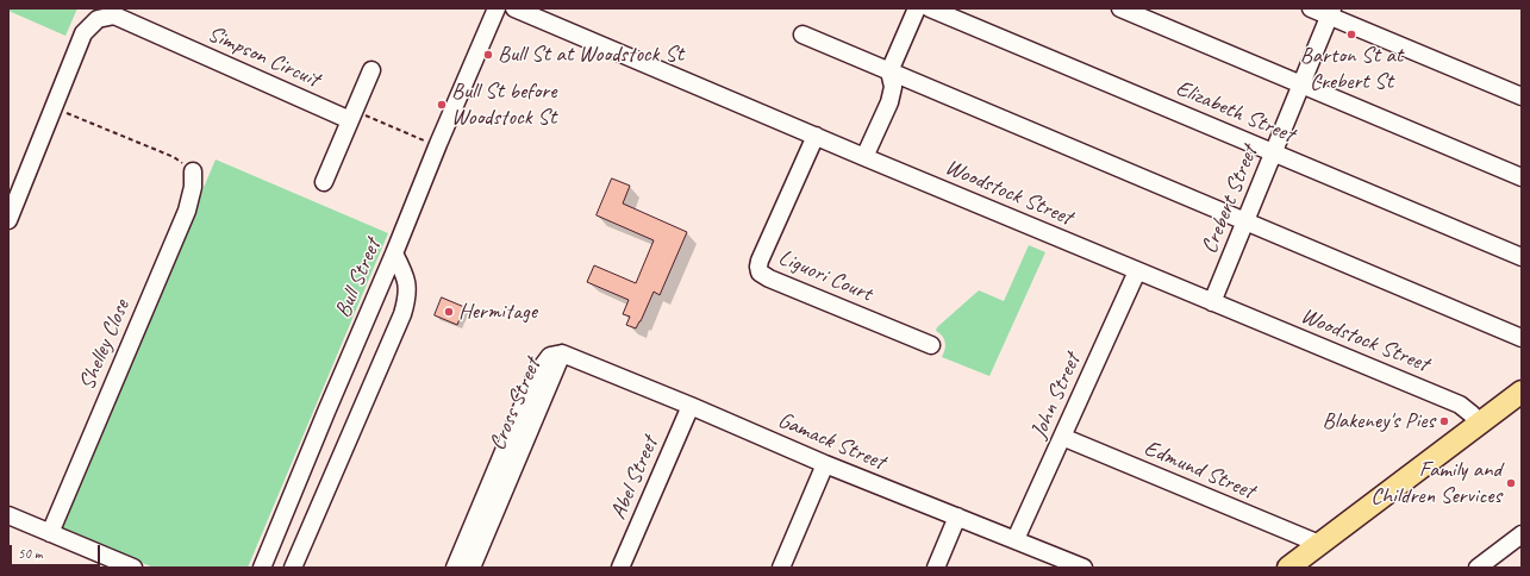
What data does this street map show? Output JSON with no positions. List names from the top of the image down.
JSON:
{
  "streets": {
    "street": [
      "Simpson Circuit",
      "Elizabeth Street",
      "Woodstock Street",
      "Crebert Street",
      "Liguori Court",
      "Bull Street",
      "Shelley Close",
      "John Street",
      "Cross Street",
      "Gamack Street",
      "Edmund Street",
      "Abel Street"
    ]
  },
  "crossings": [
    ["Elizabeth Street", "Crebert Street"],
    ["Woodstock Street", "Crebert Street"],
    ["Woodstock Street", "Liguori Court"],
    ["Woodstock Street", "John Street"],
    ["John Street", "Gamack Street"],
    ["John Street", "Edmund Street"],
    ["Cross Street", "Gamack Street"],
    ["Gamack Street", "Abel Street"]
  ],
  "places": [
    "Barton St at Crebert St",
    "Bull St at Woodstock St",
    "Bull St before Woodstock St",
    "Hermitage",
    "Blakeney's Pies",
    "Family and Children Services"
  ],
  "scale_bar": "50 m"
}
